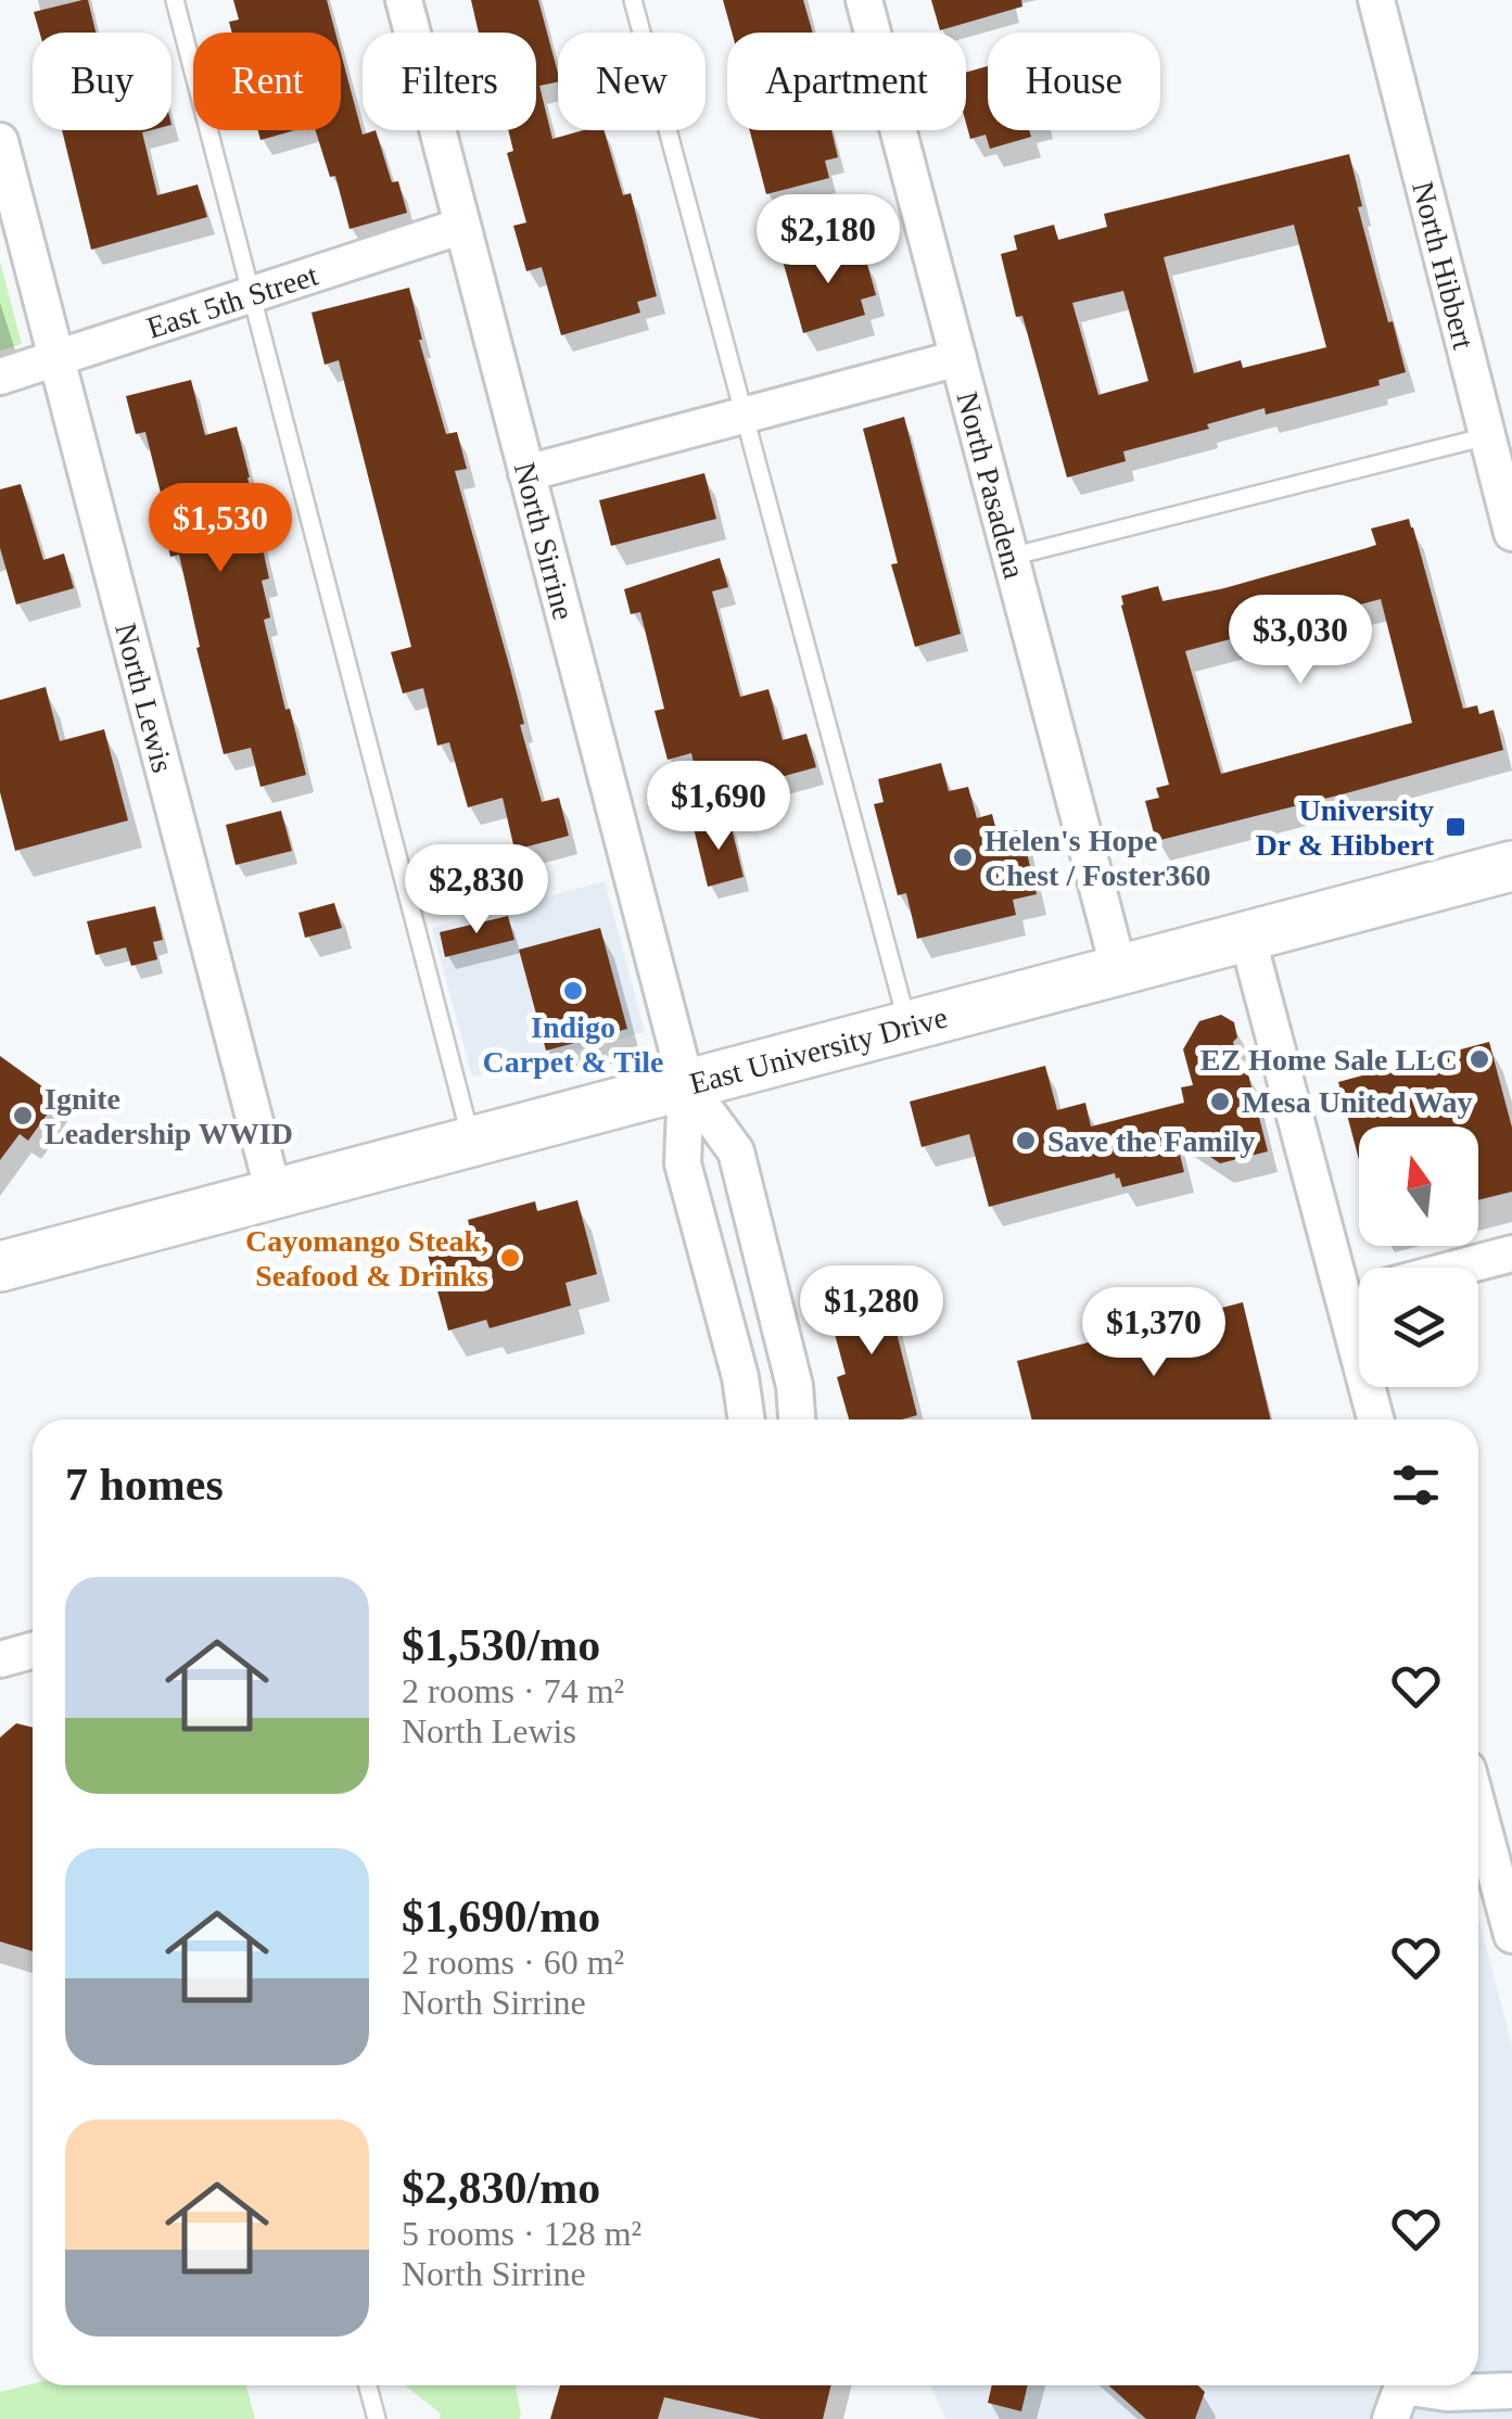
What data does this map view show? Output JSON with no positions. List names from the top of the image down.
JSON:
{
  "streets": {
    "main road": ["East University Drive"],
    "street": [
      "North Hibbert",
      "East 5th Street",
      "North Pasadena",
      "North Sirrine",
      "North Lewis"
    ]
  },
  "crossings": [
    ["East 5th Street", "North Sirrine"],
    ["East 5th Street", "North Lewis"],
    ["North Pasadena", "East University Drive"],
    ["North Sirrine", "East University Drive"],
    ["North Lewis", "East University Drive"]
  ],
  "places": {
    "transit": ["University Dr & Hibbert"],
    "other": [
      "Helen's Hope Chest / Foster360",
      "Indigo Carpet & Tile",
      "EZ Home Sale LLC",
      "Mesa United Way",
      "Ignite Leadership WWID",
      "Save the Family",
      "Cayomango Steak, Seafood & Drinks"
    ]
  },
  "north": "top",
  "page": {
    "chip": [
      "Buy",
      "Rent",
      "Filters",
      "New",
      "Apartment",
      "House"
    ],
    "price": [
      "$2,180",
      "$1,530",
      "$3,030",
      "$1,690",
      "$2,830",
      "$1,280",
      "$1,370"
    ],
    "heading": "7 homes",
    "list": [
      {
        "name": "$1,530/mo",
        "note": "2 rooms · 74 m² · North Lewis"
      },
      {
        "name": "$1,690/mo",
        "note": "2 rooms · 60 m² · North Sirrine"
      },
      {
        "name": "$2,830/mo",
        "note": "5 rooms · 128 m² · North Sirrine"
      }
    ]
  }
}
